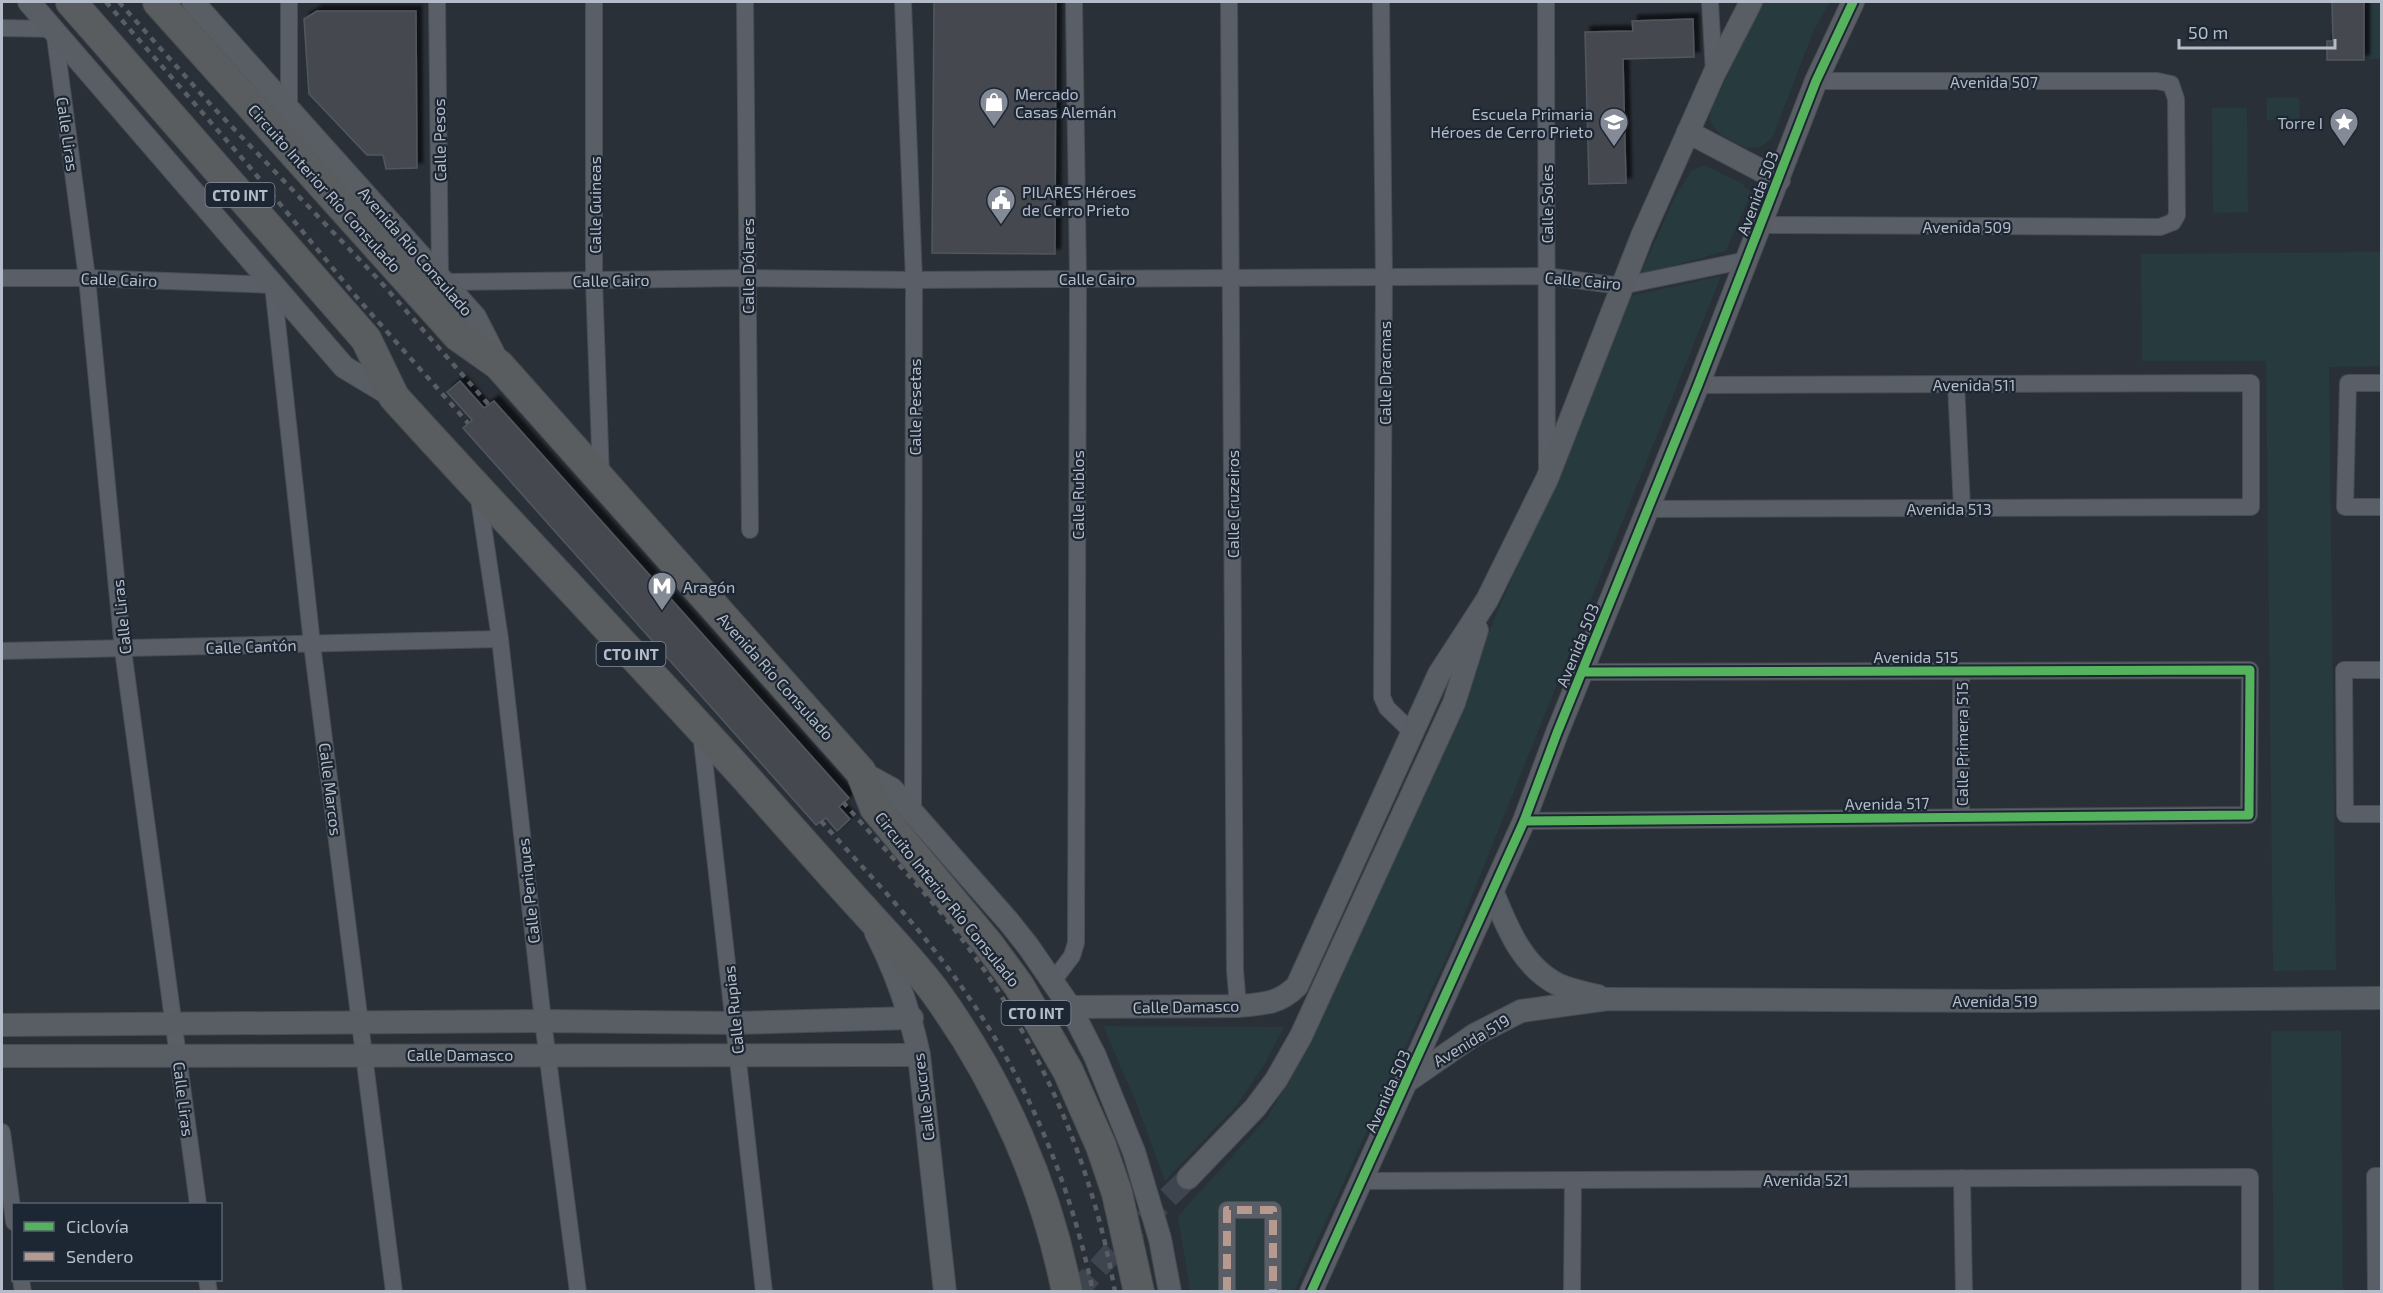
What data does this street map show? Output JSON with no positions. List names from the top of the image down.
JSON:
{
  "streets": {
    "highway": ["Circuito Interior Río Consulado", "CTO INT", "Avenida Río Consulado"],
    "street": [
      "Avenida 507",
      "Calle Liras",
      "Calle Pesos",
      "Avenida 503",
      "Calle Soles",
      "Calle Guineas",
      "Avenida 509",
      "Calle Dólares",
      "Calle Cairo",
      "Calle Dracmas",
      "Avenida 511",
      "Calle Pesetas",
      "Calle Rublos",
      "Calle Cruzeiros",
      "Avenida 513",
      "Calle Cantón",
      "Avenida 515",
      "Calle Primera 515",
      "Calle Marcos",
      "Avenida 517",
      "Calle Peniques",
      "Avenida 519",
      "Calle Damasco",
      "Calle Rupias",
      "Calle Sucres",
      "Avenida 521"
    ]
  },
  "crossings": [
    ["Avenida 507", "Avenida 503"],
    ["Avenida 507", "Avenida 509"],
    ["Calle Liras", "CTO INT"],
    ["Calle Liras", "Calle Cairo"],
    ["Calle Liras", "Calle Cantón"],
    ["Calle Liras", "Calle Damasco"],
    ["Calle Pesos", "Avenida Río Consulado"],
    ["Calle Pesos", "Calle Cairo"],
    ["Circuito Interior Río Consulado", "Avenida Río Consulado"],
    ["Avenida 503", "Avenida 509"],
    ["Avenida 503", "Calle Cairo"],
    ["Avenida 503", "Avenida 511"],
    ["Avenida 503", "Avenida 513"],
    ["Avenida 503", "Avenida 515"],
    ["Avenida 503", "Avenida 517"],
    ["Avenida 503", "Avenida 519"],
    ["Avenida 503", "Avenida 521"],
    ["CTO INT", "Calle Cairo"],
    ["CTO INT", "Calle Marcos"],
    ["CTO INT", "Calle Peniques"],
    ["CTO INT", "Calle Rupias"],
    ["CTO INT", "Calle Sucres"],
    ["Calle Soles", "Calle Cairo"],
    ["Calle Guineas", "Avenida Río Consulado"],
    ["Calle Guineas", "Calle Cairo"],
    ["Avenida Río Consulado", "Calle Cairo"],
    ["Avenida Río Consulado", "Calle Pesetas"],
    ["Avenida Río Consulado", "Calle Rublos"],
    ["Avenida Río Consulado", "Calle Damasco"],
    ["Calle Dólares", "Calle Cairo"],
    ["Calle Cairo", "Calle Dracmas"],
    ["Calle Cairo", "Calle Pesetas"],
    ["Calle Cairo", "Calle Rublos"],
    ["Calle Cairo", "Calle Cruzeiros"],
    ["Calle Cairo", "Calle Marcos"],
    ["Calle Dracmas", "Calle Damasco"],
    ["Avenida 511", "Avenida 513"],
    ["Calle Cruzeiros", "Calle Damasco"],
    ["Calle Cantón", "Calle Marcos"],
    ["Calle Cantón", "Calle Peniques"],
    ["Avenida 515", "Calle Primera 515"],
    ["Avenida 515", "Avenida 517"],
    ["Calle Primera 515", "Avenida 517"],
    ["Calle Marcos", "Calle Damasco"],
    ["Calle Peniques", "Calle Damasco"],
    ["Calle Damasco", "Calle Rupias"],
    ["Calle Damasco", "Calle Sucres"]
  ],
  "places": {
    "shop": ["Mercado Casas Alemán"],
    "school or university": ["Escuela Primaria Héroes de Cerro Prieto"],
    "place": ["Torre I"],
    "public building": ["PILARES Héroes de Cerro Prieto"],
    "metro station": ["Aragón"]
  },
  "legend": ["Ciclovía", "Sendero"],
  "scale_bar": "50 m"
}
